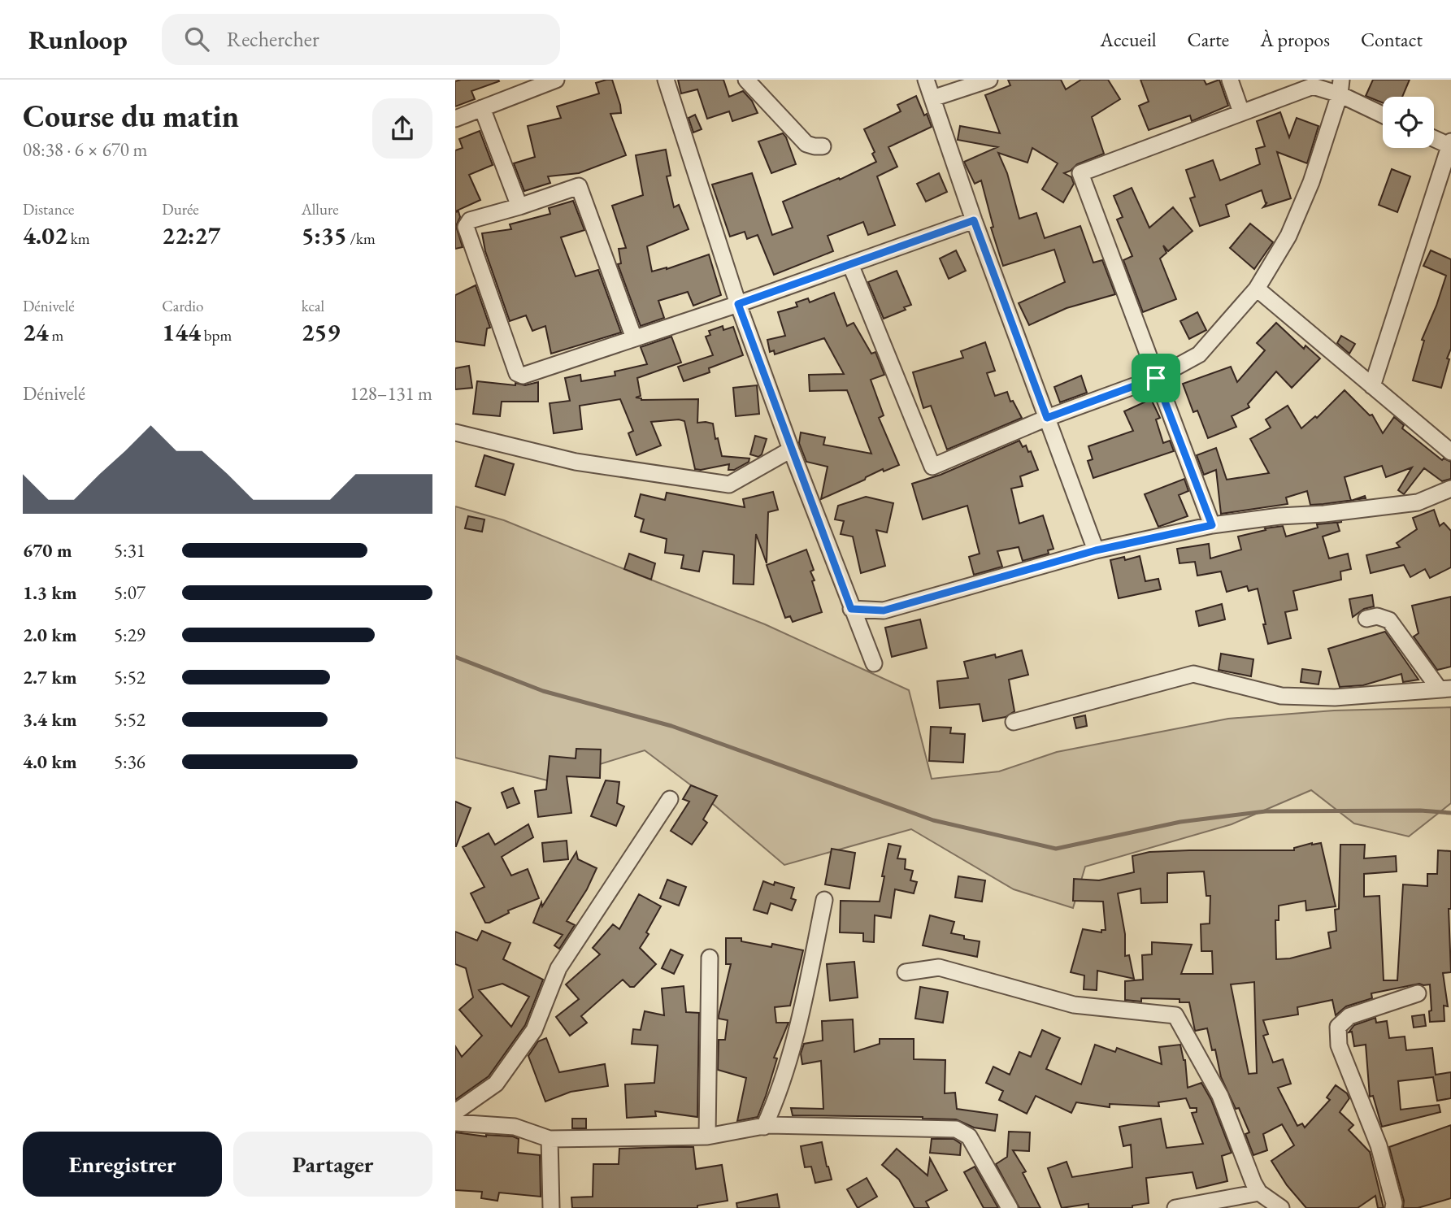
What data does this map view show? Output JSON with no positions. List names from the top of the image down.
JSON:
{
  "page": {
    "header": "Runloop",
    "search": "Rechercher",
    "nav": [
      "Accueil",
      "Carte",
      "À propos",
      "Contact"
    ],
    "heading": ["Course du matin", "08:38 · 6 × 670 m"],
    "stats": [
      ["Distance", "4.02 km"],
      ["Durée", "22:27"],
      ["Allure", "5:35 /km"],
      ["Dénivelé", "24 m"],
      ["Cardio", "144 bpm"],
      ["kcal", "259"]
    ],
    "chart": ["Dénivelé", "128–131 m"],
    "list": [
      {
        "name": "670 m",
        "note": "5:31"
      },
      {
        "name": "1.3 km",
        "note": "5:07"
      },
      {
        "name": "2.0 km",
        "note": "5:29"
      },
      {
        "name": "2.7 km",
        "note": "5:52"
      },
      {
        "name": "3.4 km",
        "note": "5:52"
      },
      {
        "name": "4.0 km",
        "note": "5:36"
      }
    ],
    "buttons": ["Enregistrer", "Partager"]
  }
}
